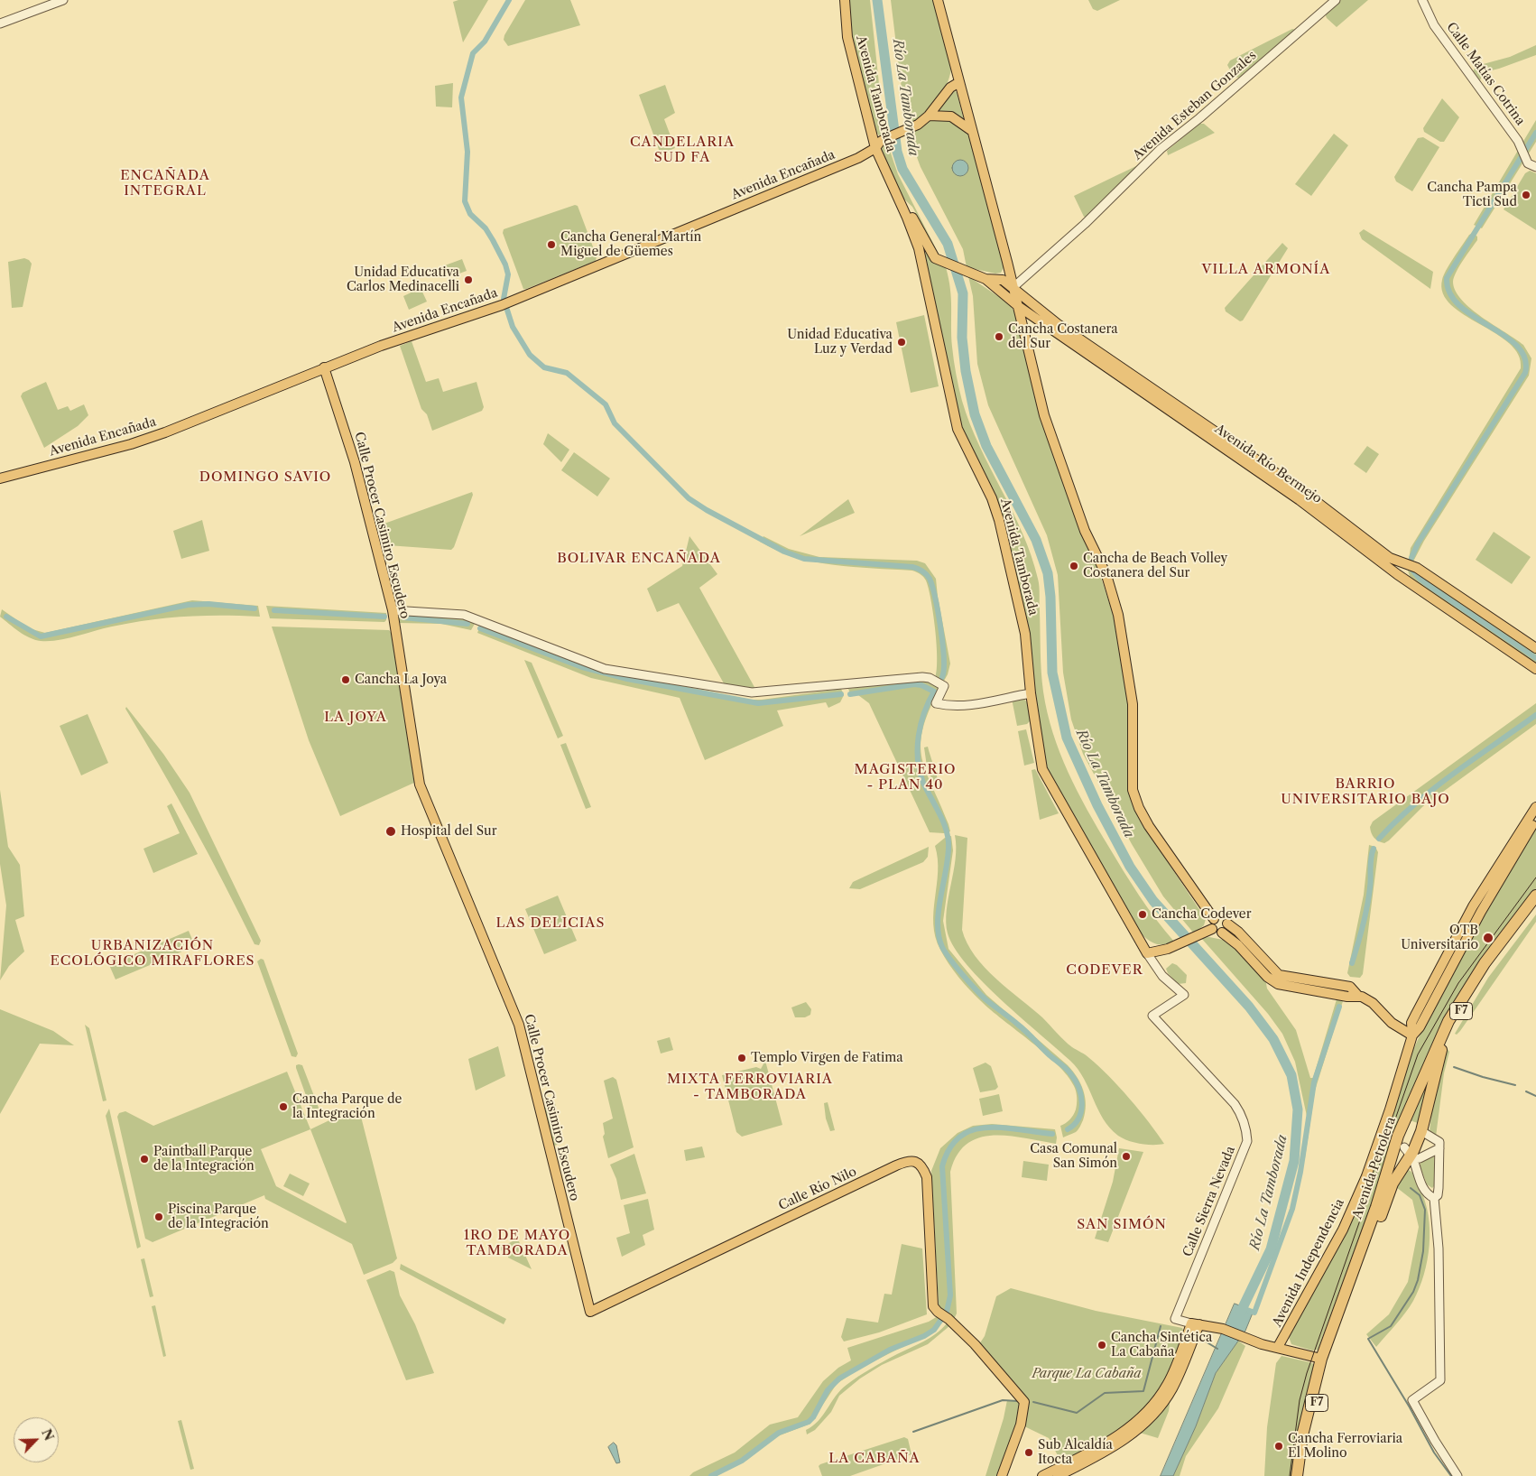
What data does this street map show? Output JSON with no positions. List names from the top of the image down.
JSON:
{
  "streets": {
    "highway": ["F7", "Avenida Petrolera"],
    "main road": [
      "Avenida Tamborada",
      "Avenida Encañada",
      "Avenida Río Bermejo",
      "Calle Procer Casimiro Escudero",
      "Calle Río Nilo",
      "Avenida Independencia"
    ],
    "street": ["Calle Matías Cotrina", "Avenida Esteban Gonzales", "Calle Sierra Nevada"]
  },
  "crossings": [
    ["Avenida Tamborada", "Avenida Encañada"],
    ["Avenida Tamborada", "Avenida Río Bermejo"],
    ["Avenida Tamborada", "Calle Sierra Nevada"],
    ["Avenida Esteban Gonzales", "Avenida Río Bermejo"],
    ["Avenida Encañada", "Calle Procer Casimiro Escudero"],
    ["Calle Procer Casimiro Escudero", "Calle Río Nilo"]
  ],
  "districts": [
    "CANDELARIA SUD FA",
    "ENCAÑADA INTEGRAL",
    "VILLA ARMONÍA",
    "DOMINGO SAVIO",
    "BOLIVAR ENCAÑADA",
    "LA JOYA",
    "MAGISTERIO - PLAN 40",
    "BARRIO UNIVERSITARIO BAJO",
    "LAS DELICIAS",
    "URBANIZACIÓN ECOLÓGICO MIRAFLORES",
    "CODEVER",
    "MIXTA FERROVIARIA - TAMBORADA",
    "SAN SIMÓN",
    "1RO DE MAYO TAMBORADA",
    "LA CABAÑA"
  ],
  "water": ["Río La Tamborada"],
  "parks": ["Parque La Cabaña"],
  "places": [
    "Cancha Pampa Ticti Sud",
    "Cancha General Martín Miguel de Güemes",
    "Unidad Educativa Carlos Medinacelli",
    "Cancha Costanera del Sur",
    "Unidad Educativa Luz y Verdad",
    "Cancha de Beach Volley Costanera del Sur",
    "Cancha La Joya",
    "Hospital del Sur",
    "Cancha Codever",
    "OTB Universitario",
    "Templo Virgen de Fatima",
    "Cancha Parque de la Integración",
    "Casa Comunal San Simón",
    "Paintball Parque de la Integración",
    "Piscina Parque de la Integración",
    "Cancha Sintética La Cabaña",
    "Cancha Ferroviaria El Molino",
    "Sub Alcaldía Itocta"
  ],
  "north": "top right"
}
